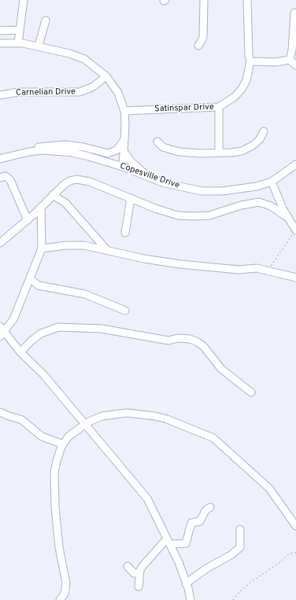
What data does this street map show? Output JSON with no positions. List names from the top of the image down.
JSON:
{
  "streets": {
    "street": ["Carnelian Drive", "Satinspar Drive", "Copesville Drive"]
  }
}
